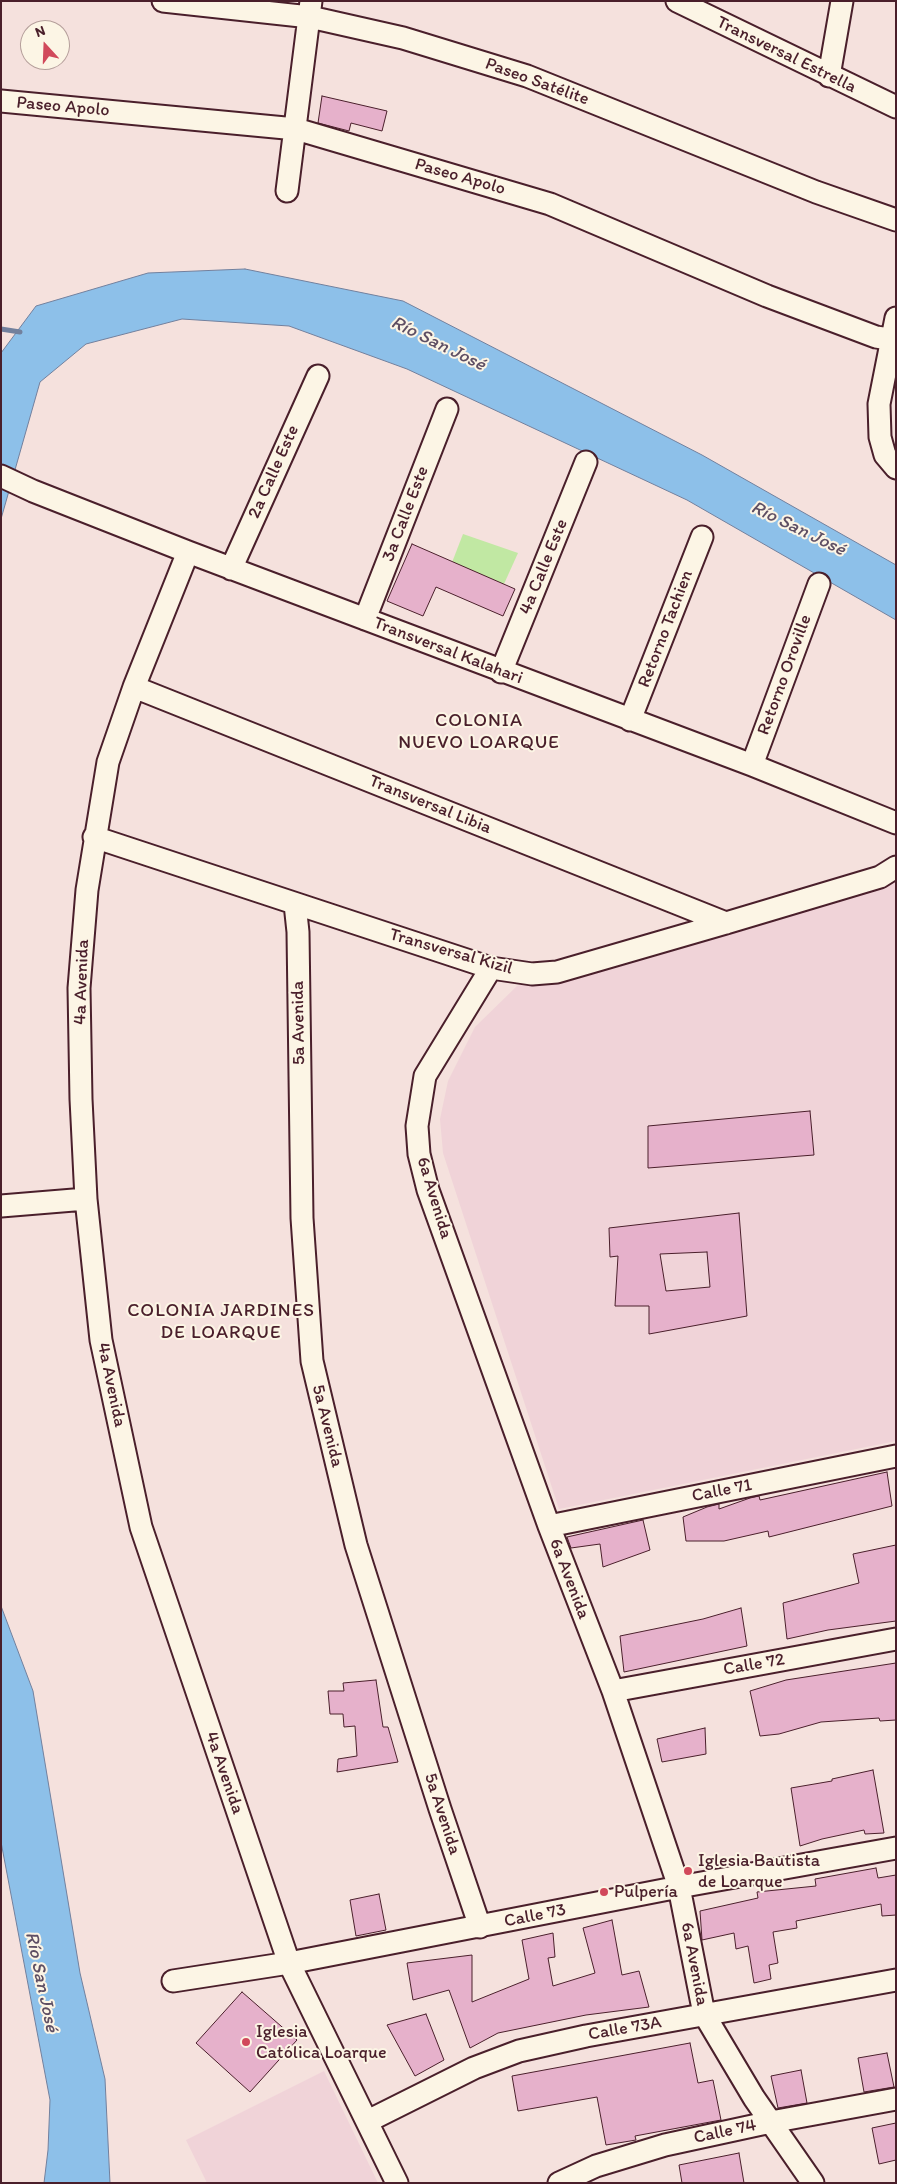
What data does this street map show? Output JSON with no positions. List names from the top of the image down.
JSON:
{
  "streets": {
    "street": [
      "Transversal Estrella",
      "Paseo Satélite",
      "Paseo Apolo",
      "2a Calle Este",
      "3a Calle Este",
      "4a Calle Este",
      "Retorno Tachien",
      "Transversal Kalahari",
      "Retorno Oroville",
      "Transversal Libia",
      "Transversal Kizil",
      "4a Avenida",
      "5a Avenida",
      "6a Avenida",
      "Calle 71",
      "Calle 72",
      "Calle 73",
      "Calle 73A",
      "Calle 74"
    ]
  },
  "crossings": [
    ["2a Calle Este", "Transversal Kalahari"],
    ["3a Calle Este", "Transversal Kalahari"],
    ["4a Calle Este", "Transversal Kalahari"],
    ["Retorno Tachien", "Transversal Kalahari"],
    ["Transversal Kalahari", "Retorno Oroville"],
    ["Transversal Kalahari", "4a Avenida"],
    ["Transversal Libia", "Transversal Kizil"],
    ["Transversal Libia", "4a Avenida"],
    ["Transversal Kizil", "4a Avenida"],
    ["Transversal Kizil", "5a Avenida"],
    ["Transversal Kizil", "6a Avenida"],
    ["4a Avenida", "Calle 73"],
    ["4a Avenida", "Calle 73A"],
    ["5a Avenida", "Calle 73"],
    ["6a Avenida", "Calle 71"],
    ["6a Avenida", "Calle 72"],
    ["6a Avenida", "Calle 73"],
    ["6a Avenida", "Calle 73A"],
    ["6a Avenida", "Calle 74"]
  ],
  "districts": ["COLONIA NUEVO LOARQUE", "COLONIA JARDINES DE LOARQUE"],
  "water": ["Río San José"],
  "places": ["Iglesia Bautista de Loarque", "Pulpería", "Iglesia Católica Loarque"],
  "north": "top"
}
